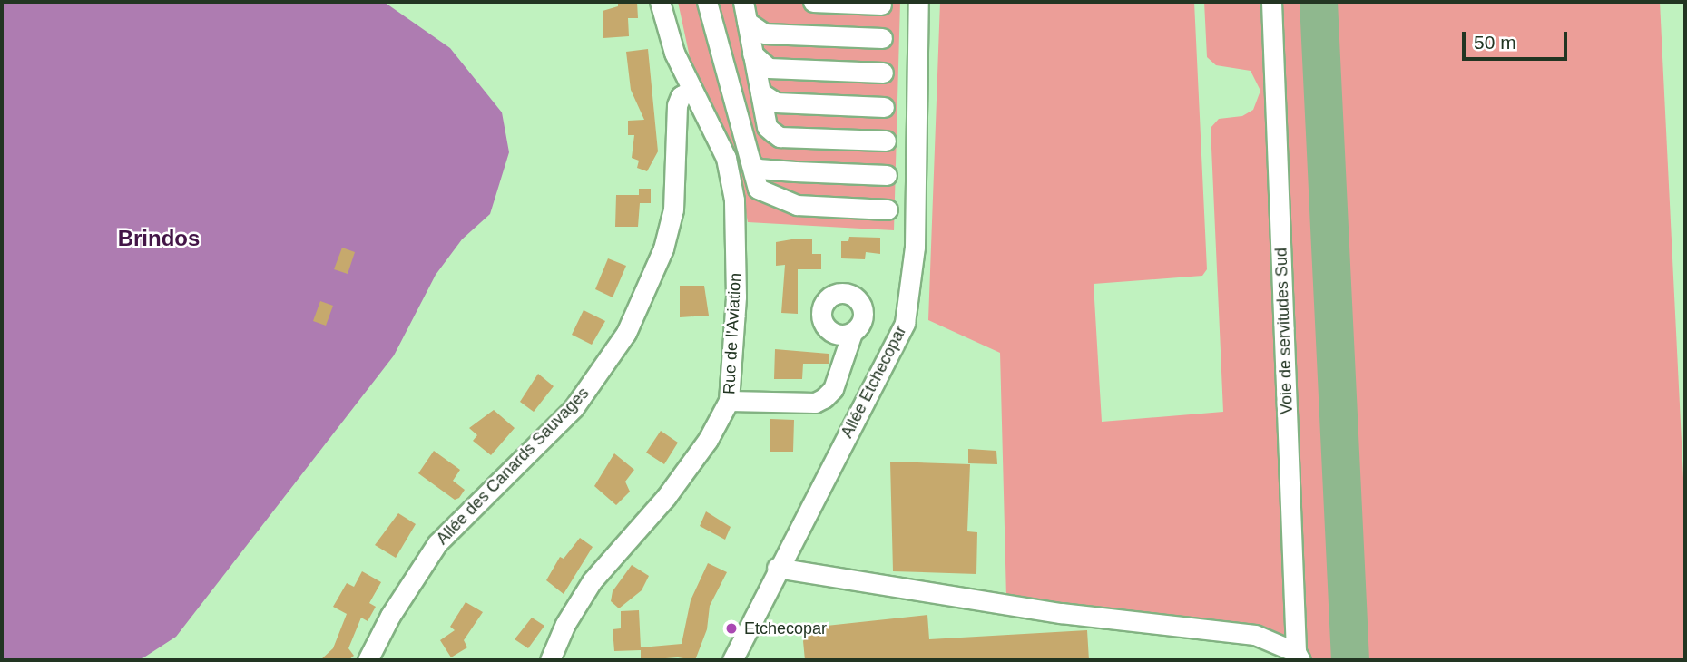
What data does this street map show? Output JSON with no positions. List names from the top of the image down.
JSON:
{
  "streets": {
    "street": [
      "Voie de servitudes Sud",
      "Rue de l'Aviation",
      "Allée Etchecopar",
      "Allée des Canards Sauvages"
    ]
  },
  "crossings": [
    ["Rue de l'Aviation", "Allée des Canards Sauvages"]
  ],
  "districts": ["Brindos"],
  "places": ["Etchecopar"],
  "scale_bar": "50 m"
}
